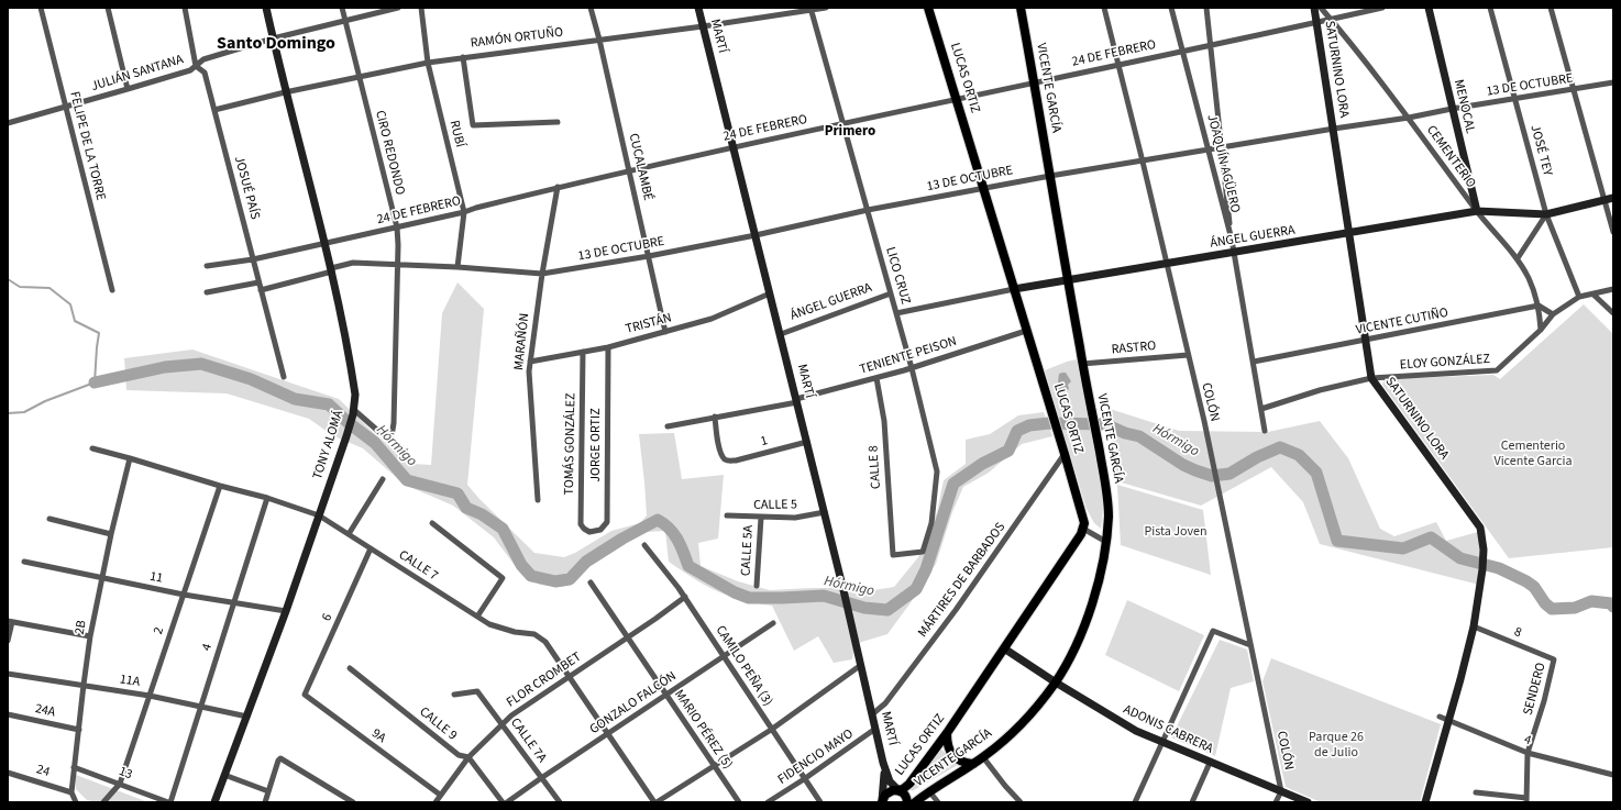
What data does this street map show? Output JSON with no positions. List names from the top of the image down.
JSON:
{
  "streets": {
    "main road": ["LUCAS ORTIZ", "VICENTE GARCÍA"],
    "street": [
      "MARTÍ",
      "RAMÓN ORTUÑO",
      "24 DE FEBRERO",
      "SATURNINO LORA",
      "JULIÁN SANTANA",
      "13 DE OCTUBRE",
      "MENOCAL",
      "RUBÍ",
      "FELIPE DE LA TORRE",
      "JOSÉ TEY",
      "CIRO REDONDO",
      "CEMENTERIO",
      "JOAQUÍN AGÜERO",
      "CUCALAMBÉ",
      "JOSUÉ PAÍS",
      "ÁNGEL GUERRA",
      "LICO CRUZ",
      "VICENTE CUTIÑO",
      "TRISTÁN",
      "MARAÑÓN",
      "RASTRO",
      "TENIENTE PEISON",
      "ELOY GONZÁLEZ",
      "COLÓN",
      "1",
      "TOMÁS GONZÁLEZ",
      "TONY ALOMÁ",
      "JORGE ORTIZ",
      "CALLE 8",
      "CALLE 5",
      "CALLE 5A",
      "CALLE 7",
      "11",
      "MÁRTIRES DE BARBADOS",
      "6",
      "2B",
      "2",
      "8",
      "4",
      "CAMILO PEÑA (3)",
      "FLOR CROMBET",
      "11A",
      "SENDERO",
      "GONZALO FALCÓN",
      "24A",
      "CALLE 9",
      "MARIO PÉREZ (5)",
      "ADONIS CABRERA",
      "9A",
      "CALLE 7A",
      "FIDENCIO MAYO",
      "24",
      "13"
    ]
  },
  "crossings": [
    ["MARTÍ", "RAMÓN ORTUÑO"],
    ["MARTÍ", "24 DE FEBRERO"],
    ["MARTÍ", "LUCAS ORTIZ"],
    ["MARTÍ", "13 DE OCTUBRE"],
    ["MARTÍ", "ÁNGEL GUERRA"],
    ["MARTÍ", "TRISTÁN"],
    ["MARTÍ", "TENIENTE PEISON"],
    ["MARTÍ", "1"],
    ["MARTÍ", "CALLE 5"],
    ["MARTÍ", "MÁRTIRES DE BARBADOS"],
    ["MARTÍ", "FIDENCIO MAYO"],
    ["RAMÓN ORTUÑO", "RUBÍ"],
    ["RAMÓN ORTUÑO", "CIRO REDONDO"],
    ["RAMÓN ORTUÑO", "CUCALAMBÉ"],
    ["RAMÓN ORTUÑO", "JOSUÉ PAÍS"],
    ["RAMÓN ORTUÑO", "LICO CRUZ"],
    ["RAMÓN ORTUÑO", "TONY ALOMÁ"],
    ["24 DE FEBRERO", "SATURNINO LORA"],
    ["24 DE FEBRERO", "LUCAS ORTIZ"],
    ["24 DE FEBRERO", "VICENTE GARCÍA"],
    ["24 DE FEBRERO", "RUBÍ"],
    ["24 DE FEBRERO", "CIRO REDONDO"],
    ["24 DE FEBRERO", "CEMENTERIO"],
    ["24 DE FEBRERO", "JOAQUÍN AGÜERO"],
    ["24 DE FEBRERO", "CUCALAMBÉ"],
    ["24 DE FEBRERO", "JOSUÉ PAÍS"],
    ["24 DE FEBRERO", "LICO CRUZ"],
    ["24 DE FEBRERO", "MARAÑÓN"],
    ["24 DE FEBRERO", "COLÓN"],
    ["24 DE FEBRERO", "TONY ALOMÁ"],
    ["SATURNINO LORA", "13 DE OCTUBRE"],
    ["SATURNINO LORA", "ÁNGEL GUERRA"],
    ["SATURNINO LORA", "VICENTE CUTIÑO"],
    ["SATURNINO LORA", "ELOY GONZÁLEZ"],
    ["SATURNINO LORA", "8"],
    ["SATURNINO LORA", "4"],
    ["JULIÁN SANTANA", "FELIPE DE LA TORRE"],
    ["JULIÁN SANTANA", "CIRO REDONDO"],
    ["JULIÁN SANTANA", "JOSUÉ PAÍS"],
    ["JULIÁN SANTANA", "TONY ALOMÁ"],
    ["LUCAS ORTIZ", "13 DE OCTUBRE"],
    ["LUCAS ORTIZ", "ÁNGEL GUERRA"],
    ["LUCAS ORTIZ", "TENIENTE PEISON"],
    ["LUCAS ORTIZ", "MÁRTIRES DE BARBADOS"],
    ["LUCAS ORTIZ", "ADONIS CABRERA"],
    ["13 DE OCTUBRE", "VICENTE GARCÍA"],
    ["13 DE OCTUBRE", "MENOCAL"],
    ["13 DE OCTUBRE", "RUBÍ"],
    ["13 DE OCTUBRE", "JOSÉ TEY"],
    ["13 DE OCTUBRE", "CIRO REDONDO"],
    ["13 DE OCTUBRE", "CEMENTERIO"],
    ["13 DE OCTUBRE", "JOAQUÍN AGÜERO"],
    ["13 DE OCTUBRE", "CUCALAMBÉ"],
    ["13 DE OCTUBRE", "JOSUÉ PAÍS"],
    ["13 DE OCTUBRE", "LICO CRUZ"],
    ["13 DE OCTUBRE", "MARAÑÓN"],
    ["13 DE OCTUBRE", "COLÓN"],
    ["13 DE OCTUBRE", "TONY ALOMÁ"],
    ["VICENTE GARCÍA", "ÁNGEL GUERRA"],
    ["VICENTE GARCÍA", "RASTRO"],
    ["VICENTE GARCÍA", "ADONIS CABRERA"],
    ["MENOCAL", "CEMENTERIO"],
    ["MENOCAL", "ÁNGEL GUERRA"],
    ["JOSÉ TEY", "ÁNGEL GUERRA"],
    ["CIRO REDONDO", "TONY ALOMÁ"],
    ["CEMENTERIO", "ÁNGEL GUERRA"],
    ["CEMENTERIO", "VICENTE CUTIÑO"],
    ["CEMENTERIO", "ELOY GONZÁLEZ"],
    ["JOAQUÍN AGÜERO", "ÁNGEL GUERRA"],
    ["JOAQUÍN AGÜERO", "VICENTE CUTIÑO"],
    ["JOAQUÍN AGÜERO", "ELOY GONZÁLEZ"],
    ["CUCALAMBÉ", "TRISTÁN"],
    ["ÁNGEL GUERRA", "LICO CRUZ"],
    ["ÁNGEL GUERRA", "COLÓN"],
    ["LICO CRUZ", "TENIENTE PEISON"],
    ["LICO CRUZ", "CALLE 8"],
    ["TRISTÁN", "MARAÑÓN"],
    ["TRISTÁN", "TOMÁS GONZÁLEZ"],
    ["TRISTÁN", "JORGE ORTIZ"],
    ["RASTRO", "COLÓN"],
    ["TENIENTE PEISON", "1"],
    ["TENIENTE PEISON", "CALLE 8"],
    ["COLÓN", "ADONIS CABRERA"],
    ["TOMÁS GONZÁLEZ", "JORGE ORTIZ"],
    ["TONY ALOMÁ", "CALLE 7"],
    ["TONY ALOMÁ", "11"],
    ["TONY ALOMÁ", "11A"],
    ["CALLE 5", "CALLE 5A"],
    ["CALLE 7", "6"],
    ["CALLE 7", "2B"],
    ["CALLE 7", "2"],
    ["CALLE 7", "4"],
    ["CALLE 7", "FLOR CROMBET"],
    ["CALLE 7", "GONZALO FALCÓN"],
    ["11", "2B"],
    ["11", "2"],
    ["11", "4"],
    ["6", "9A"],
    ["2B", "11A"],
    ["2B", "24A"],
    ["2B", "24"],
    ["2B", "13"],
    ["2", "11A"],
    ["2", "13"],
    ["8", "SENDERO"],
    ["4", "11A"],
    ["4", "SENDERO"],
    ["4", "13"],
    ["CAMILO PEÑA (3)", "FLOR CROMBET"],
    ["CAMILO PEÑA (3)", "GONZALO FALCÓN"],
    ["CAMILO PEÑA (3)", "FIDENCIO MAYO"],
    ["FLOR CROMBET", "CALLE 9"],
    ["FLOR CROMBET", "MARIO PÉREZ (5)"],
    ["FLOR CROMBET", "9A"],
    ["FLOR CROMBET", "CALLE 7A"],
    ["GONZALO FALCÓN", "MARIO PÉREZ (5)"],
    ["GONZALO FALCÓN", "CALLE 7A"]
  ],
  "districts": ["Santo Domingo", "Primero"],
  "water": ["Hórmigo"],
  "parks": ["Cementerio Vicente Garcia", "Pista Joven", "Parque 26 de Julio"]
}
